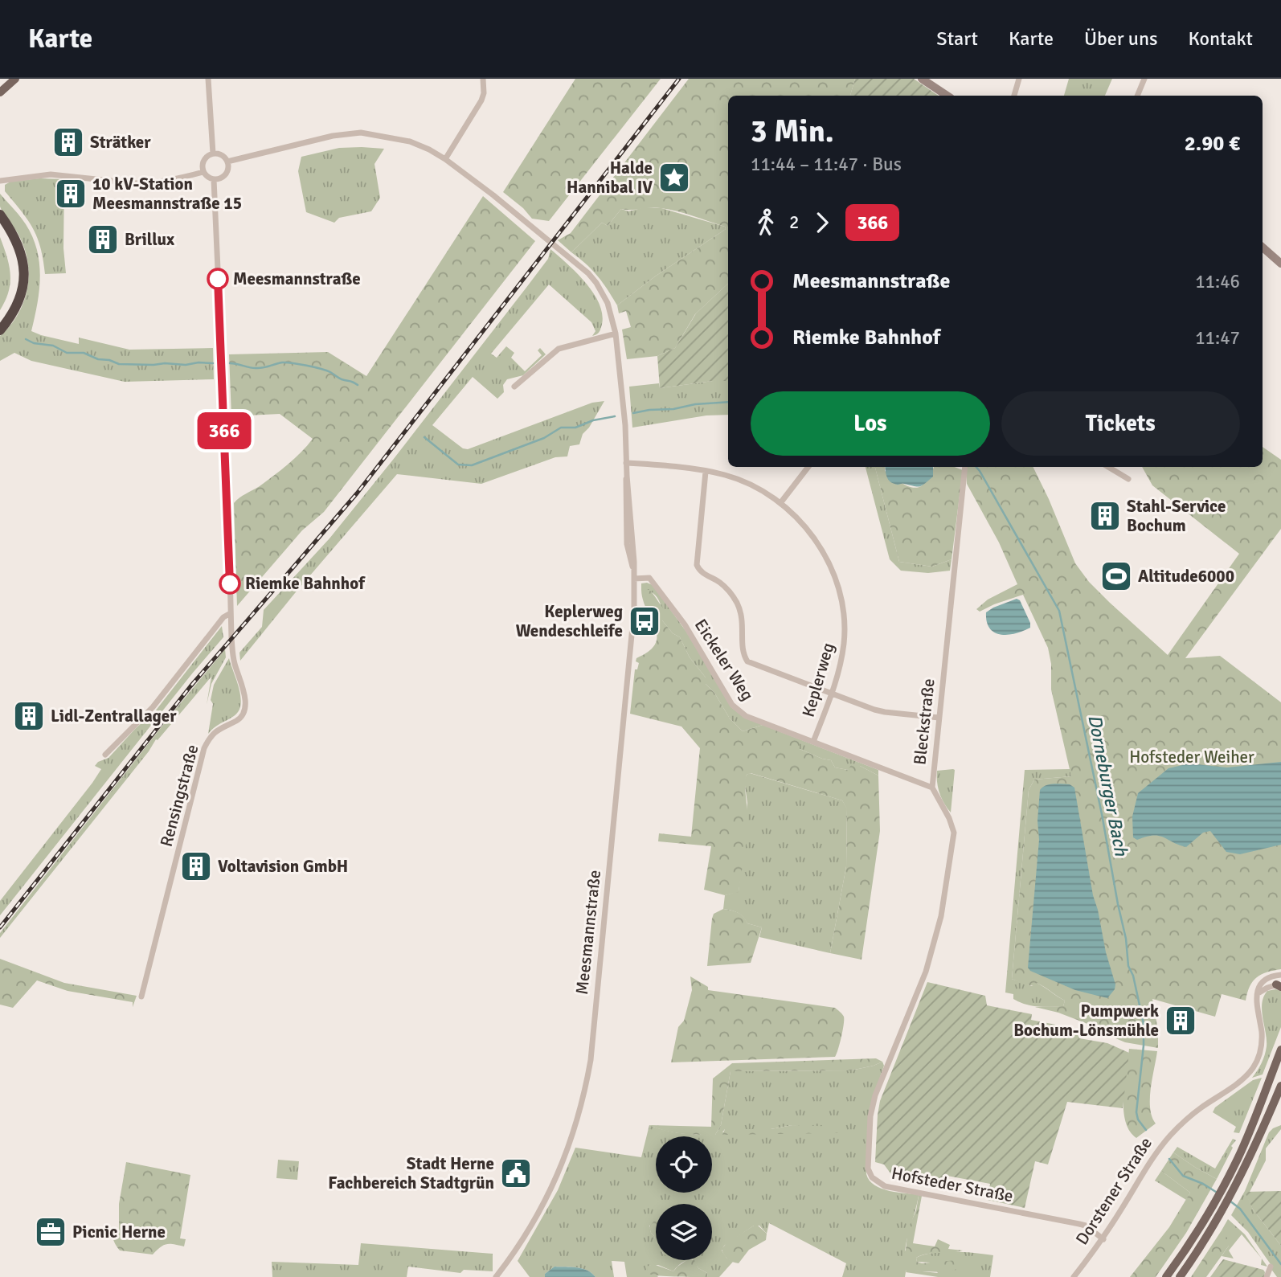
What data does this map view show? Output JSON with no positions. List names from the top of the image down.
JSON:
{
  "streets": {
    "street": [
      "Eickeler Weg",
      "Keplerweg",
      "Bleckstraße",
      "Rensingstraße",
      "Meesmannstraße",
      "Hofsteder Straße",
      "Dorstener Straße"
    ]
  },
  "crossings": [
    ["Eickeler Weg", "Keplerweg"],
    ["Eickeler Weg", "Bleckstraße"],
    ["Eickeler Weg", "Meesmannstraße"],
    ["Keplerweg", "Meesmannstraße"],
    ["Bleckstraße", "Hofsteder Straße"],
    ["Rensingstraße", "Meesmannstraße"],
    ["Hofsteder Straße", "Dorstener Straße"]
  ],
  "water": ["Dorneburger Bach"],
  "parks": ["Hofsteder Weiher"],
  "places": {
    "building": [
      "Strätker",
      "10 kV-Station Meesmannstraße 15",
      "Brillux",
      "Stahl-Service Bochum",
      "Lidl-Zentrallager",
      "Voltavision GmbH",
      "Pumpwerk Bochum-Lönsmühle"
    ],
    "place": ["Halde Hannibal IV"],
    "other": ["Meesmannstraße", "Riemke Bahnhof"],
    "sports": ["Altitude6000"],
    "bus stop": ["Keplerweg Wendeschleife"],
    "public building": ["Stadt Herne Fachbereich Stadtgrün"],
    "office": ["Picnic Herne"]
  },
  "lines": ["bus line 366"],
  "page": {
    "header": "Karte",
    "nav": [
      "Start",
      "Karte",
      "Über uns",
      "Kontakt"
    ],
    "on_map": "366",
    "heading": ["3 Min.", "11:44 – 11:47 · Bus", "2.90 €"],
    "legs": ["2", "366"],
    "list": [
      {
        "name": "Meesmannstraße",
        "value": "11:46"
      },
      {
        "name": "Riemke Bahnhof",
        "value": "11:47"
      }
    ],
    "buttons": ["Los", "Tickets"]
  }
}
